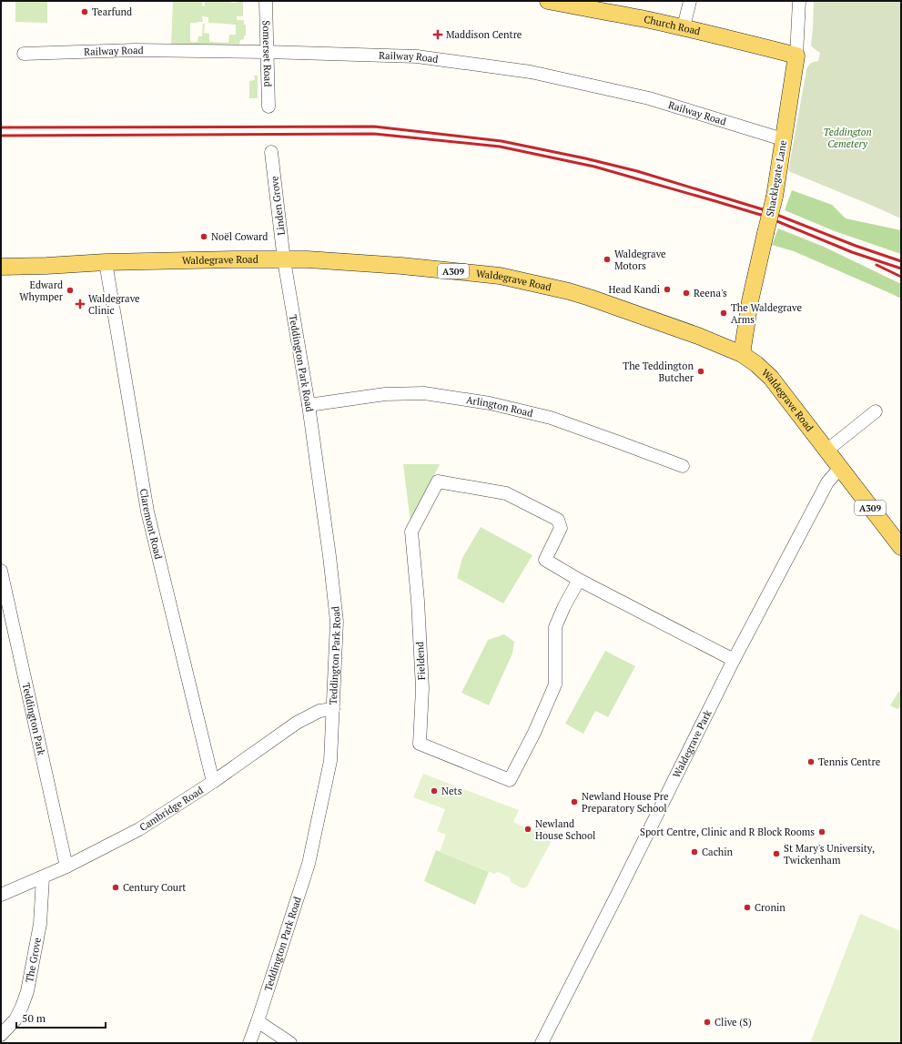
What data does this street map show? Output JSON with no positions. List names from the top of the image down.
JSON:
{
  "streets": {
    "main road": [
      "Church Road",
      "Shacklegate Lane",
      "Waldegrave Road",
      "A309"
    ],
    "street": [
      "Railway Road",
      "Somerset Road",
      "Linden Grove",
      "Teddington Park Road",
      "Arlington Road",
      "Claremont Road",
      "Fieldend",
      "Teddington Park",
      "Waldegrave Park",
      "Cambridge Road",
      "The Grove"
    ]
  },
  "crossings": [
    ["Church Road", "Shacklegate Lane"],
    ["Railway Road", "Somerset Road"],
    ["Railway Road", "Shacklegate Lane"],
    ["Shacklegate Lane", "Waldegrave Road"],
    ["Linden Grove", "Waldegrave Road"],
    ["Linden Grove", "Teddington Park Road"],
    ["Waldegrave Road", "Teddington Park Road"],
    ["Waldegrave Road", "Claremont Road"],
    ["Waldegrave Road", "Waldegrave Park"],
    ["Teddington Park Road", "Arlington Road"],
    ["Teddington Park Road", "Cambridge Road"],
    ["Claremont Road", "Cambridge Road"],
    ["Fieldend", "Waldegrave Park"],
    ["Teddington Park", "Cambridge Road"],
    ["Cambridge Road", "The Grove"]
  ],
  "parks": ["Teddington Cemetery"],
  "places": {
    "other": [
      "Tearfund",
      "Noël Coward",
      "Waldegrave Motors",
      "Head Kandi",
      "Edward Whymper",
      "Reena's",
      "The Waldegrave Arms",
      "The Teddington Butcher",
      "Tennis Centre",
      "Nets",
      "Newland House Pre Preparatory School",
      "Newland House School",
      "Sport Centre, Clinic and R Block Rooms",
      "Cachin",
      "St Mary's University, Twickenham",
      "Century Court",
      "Cronin",
      "Clive (S)"
    ],
    "health": ["Maddison Centre", "Waldegrave Clinic"]
  },
  "scale_bar": "50 m"
}
